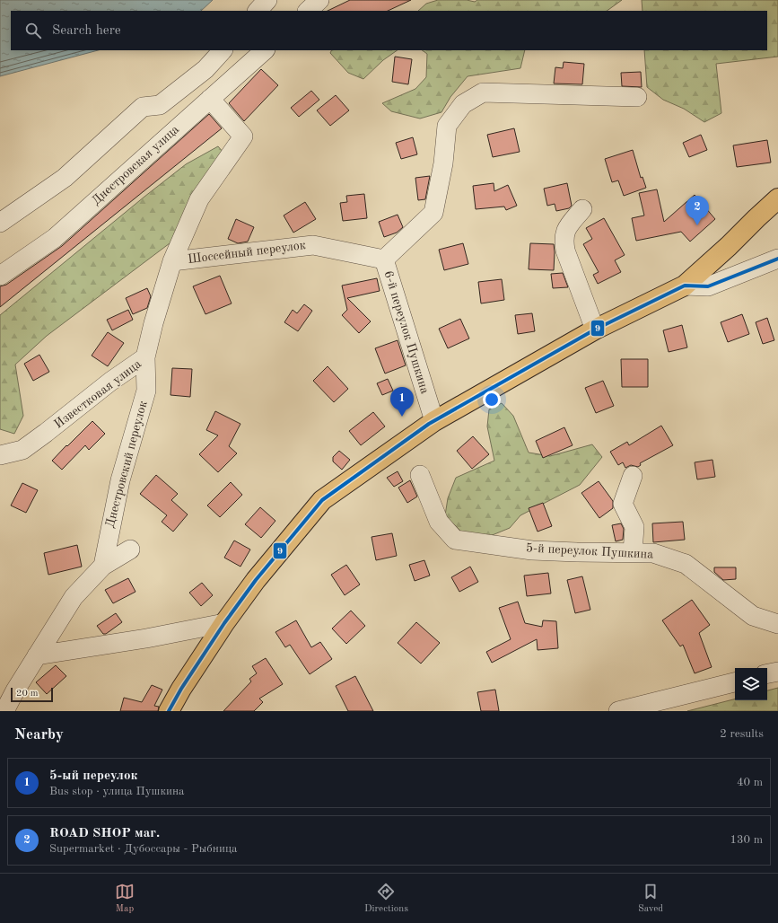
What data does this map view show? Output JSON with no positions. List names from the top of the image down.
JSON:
{
  "streets": {
    "street": [
      "Днестровская улица",
      "Шоссейный переулок",
      "6-й переулок Пушкина",
      "Известковая улица",
      "Днестровский переулок",
      "5-й переулок Пушкина"
    ]
  },
  "crossings": [
    ["Днестровская улица", "Известковая улица"],
    ["Шоссейный переулок", "6-й переулок Пушкина"],
    ["Шоссейный переулок", "Известковая улица"],
    ["Известковая улица", "Днестровский переулок"]
  ],
  "lines": ["transit line 9"],
  "scale_bar": "20 m",
  "page": {
    "search": "Search here",
    "pins": ["2", "1"],
    "scale": "20 m",
    "heading": ["Nearby", "2 results"],
    "list": [
      {
        "mark": "1",
        "name": "5-ый переулок",
        "note": "Bus stop · улица Пушкина",
        "value": "40 m"
      },
      {
        "mark": "2",
        "name": "ROAD SHOP маг.",
        "note": "Supermarket · Дубоссары - Рыбница",
        "value": "130 m"
      }
    ],
    "nav": ["Map", "Directions", "Saved"]
  }
}
